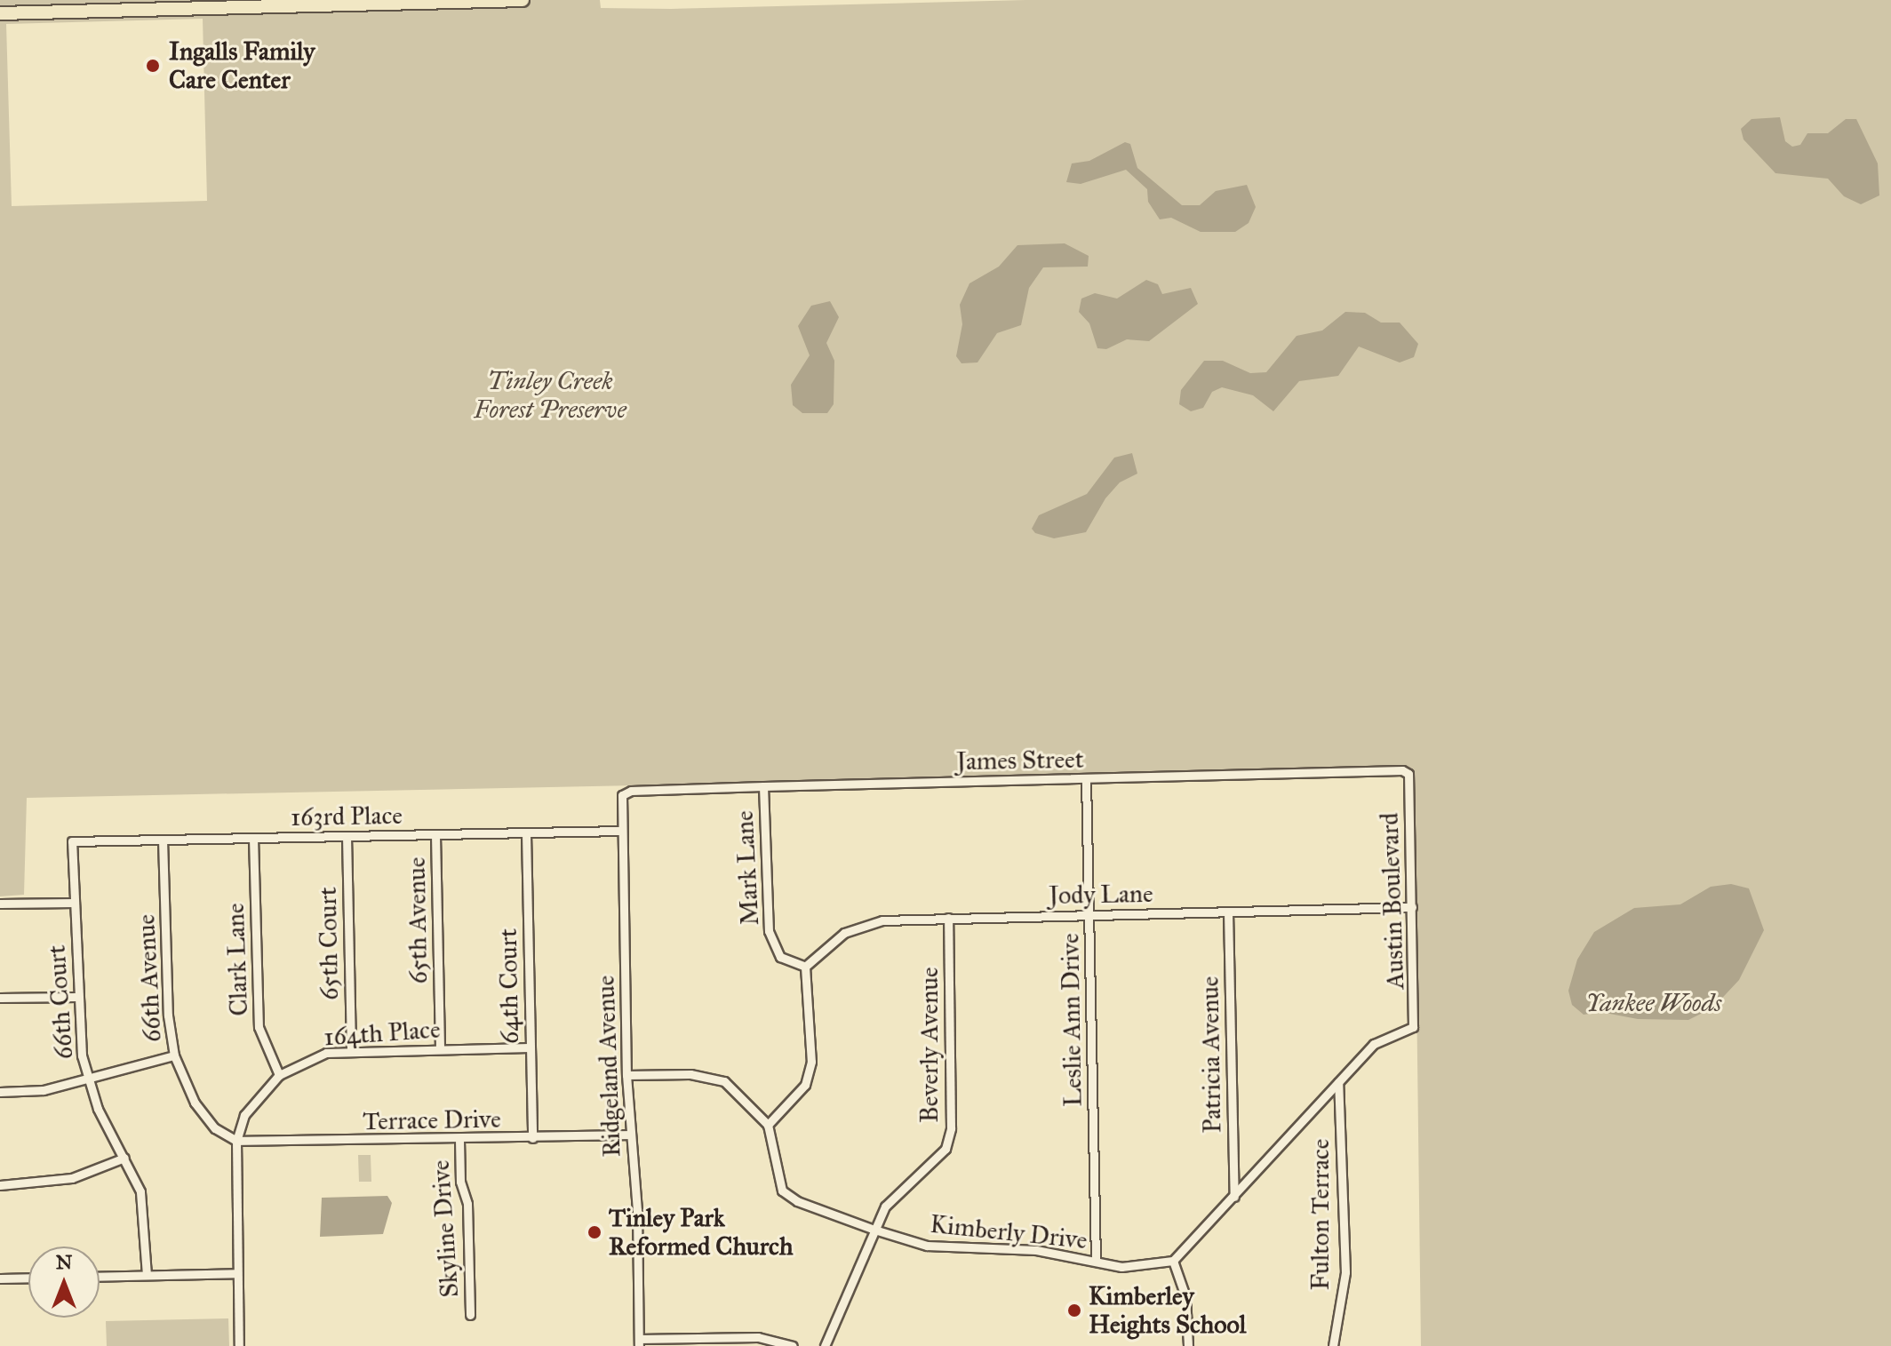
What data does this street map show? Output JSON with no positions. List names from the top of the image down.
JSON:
{
  "streets": {
    "street": [
      "James Street",
      "163rd Place",
      "Mark Lane",
      "Jody Lane",
      "Austin Boulevard",
      "65th Avenue",
      "65th Court",
      "Clark Lane",
      "66th Avenue",
      "64th Court",
      "66th Court",
      "Leslie Ann Drive",
      "164th Place",
      "Beverly Avenue",
      "Patricia Avenue",
      "Ridgeland Avenue",
      "Terrace Drive",
      "Fulton Terrace",
      "Skyline Drive",
      "Kimberly Drive"
    ]
  },
  "crossings": [
    ["James Street", "Mark Lane"],
    ["James Street", "Austin Boulevard"],
    ["James Street", "Leslie Ann Drive"],
    ["James Street", "Ridgeland Avenue"],
    ["163rd Place", "65th Avenue"],
    ["163rd Place", "65th Court"],
    ["163rd Place", "Clark Lane"],
    ["163rd Place", "66th Avenue"],
    ["163rd Place", "64th Court"],
    ["163rd Place", "66th Court"],
    ["163rd Place", "Ridgeland Avenue"],
    ["Mark Lane", "Jody Lane"],
    ["Jody Lane", "Austin Boulevard"],
    ["Jody Lane", "Leslie Ann Drive"],
    ["Jody Lane", "Beverly Avenue"],
    ["Jody Lane", "Patricia Avenue"],
    ["Austin Boulevard", "Fulton Terrace"],
    ["65th Avenue", "164th Place"],
    ["65th Court", "164th Place"],
    ["Clark Lane", "164th Place"],
    ["66th Avenue", "164th Place"],
    ["66th Avenue", "Terrace Drive"],
    ["64th Court", "164th Place"],
    ["64th Court", "Terrace Drive"],
    ["Leslie Ann Drive", "Kimberly Drive"],
    ["164th Place", "Terrace Drive"],
    ["Beverly Avenue", "Kimberly Drive"],
    ["Ridgeland Avenue", "Terrace Drive"],
    ["Terrace Drive", "Skyline Drive"]
  ],
  "parks": ["Tinley Creek Forest Preserve", "Yankee Woods"],
  "places": ["Ingalls Family Care Center", "Tinley Park Reformed Church", "Kimberley Heights School"],
  "north": "top"
}
